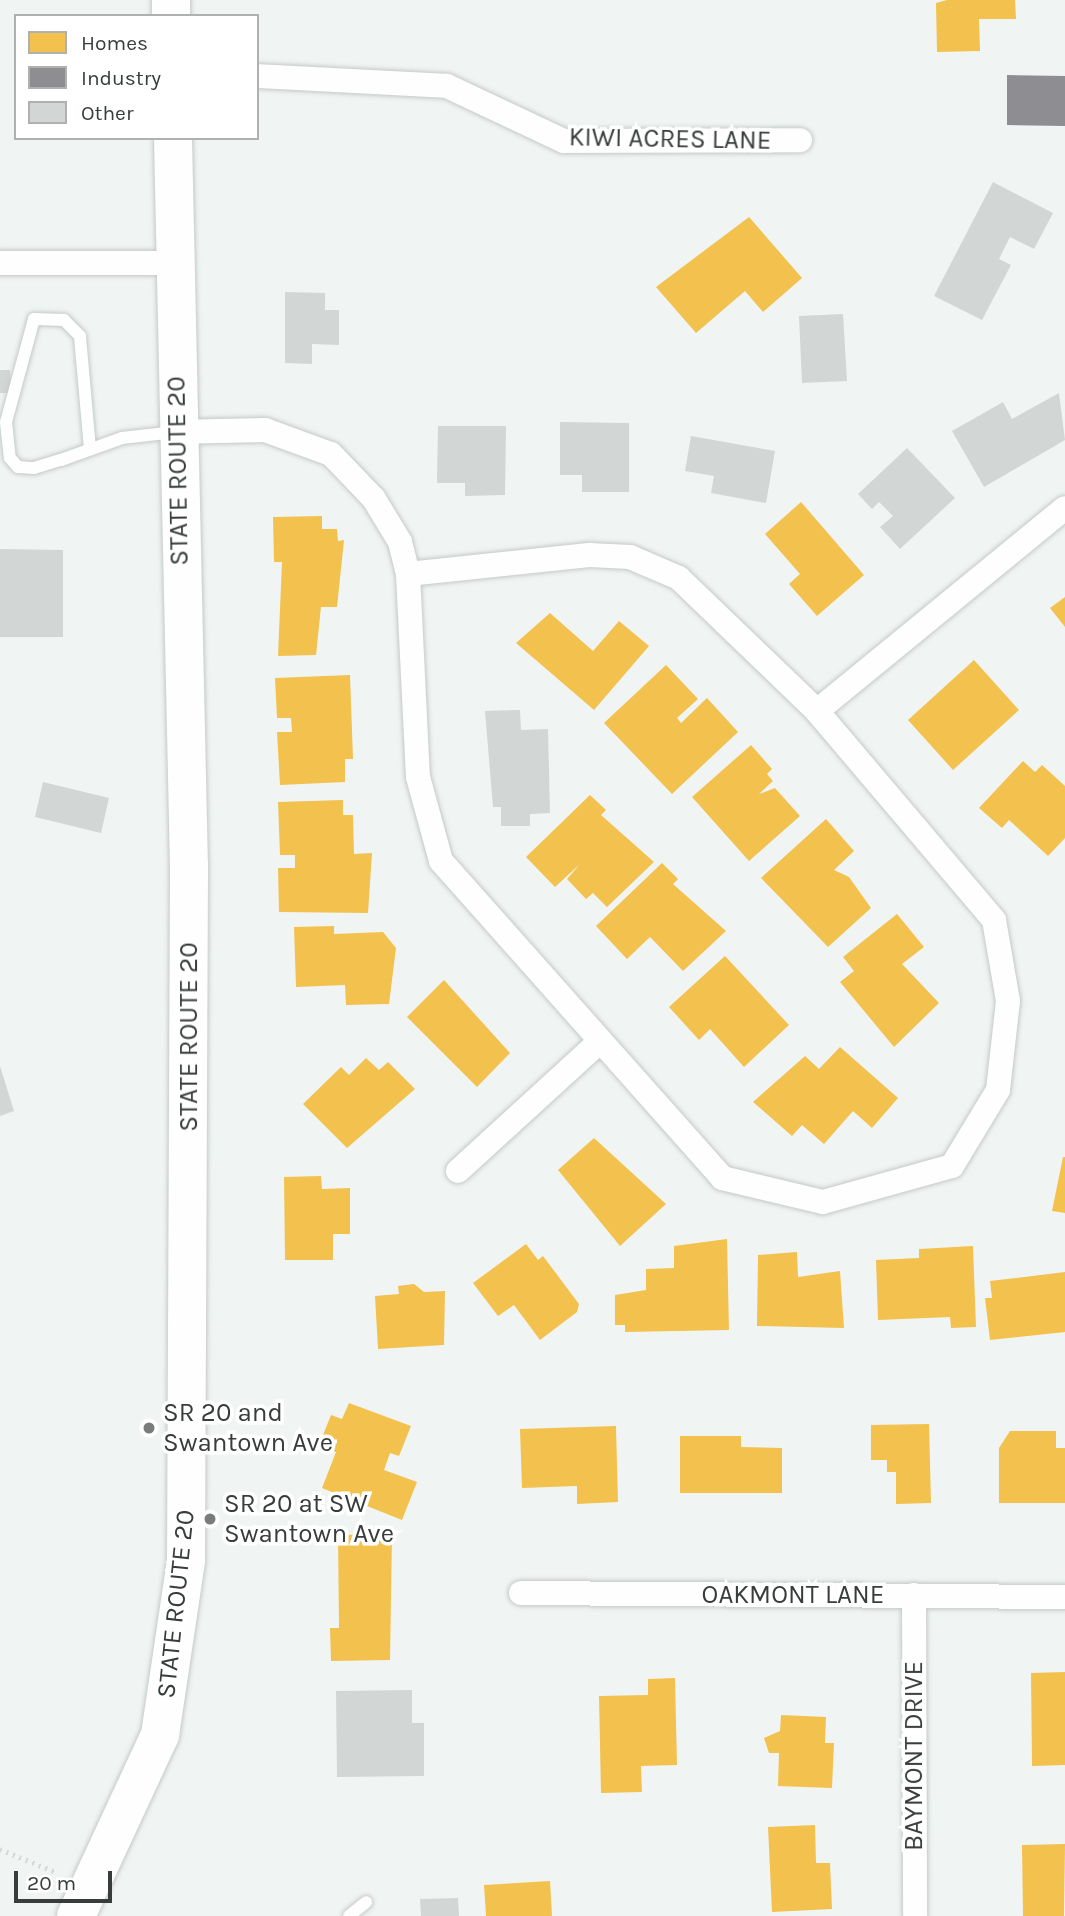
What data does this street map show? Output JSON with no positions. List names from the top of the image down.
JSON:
{
  "streets": {
    "main road": ["STATE ROUTE 20"],
    "street": ["KIWI ACRES LANE", "OAKMONT LANE", "BAYMONT DRIVE"]
  },
  "crossings": [
    ["OAKMONT LANE", "BAYMONT DRIVE"]
  ],
  "places": ["SR 20 and Swantown Ave", "SR 20 at SW Swantown Ave"],
  "legend": ["Homes", "Industry", "Other"],
  "scale_bar": "20 m"
}
